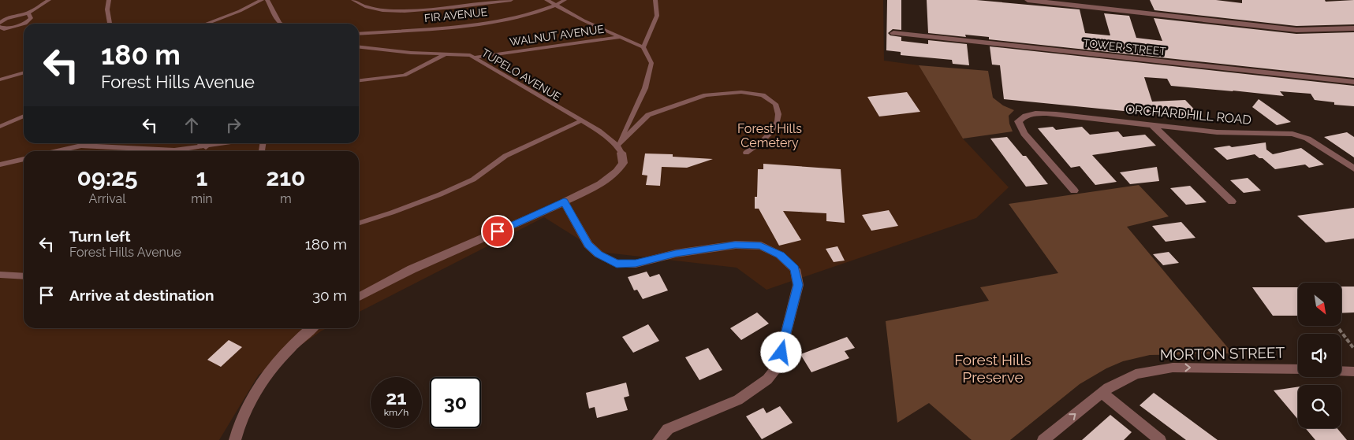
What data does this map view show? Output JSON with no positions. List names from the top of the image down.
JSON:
{
  "streets": {
    "street": ["TOWER STREET", "ORCHARDHILL ROAD", "MORTON STREET"],
    "lane": ["FIR AVENUE", "WALNUT AVENUE", "TUPELO AVENUE"]
  },
  "crossings": [
    ["WALNUT AVENUE", "TUPELO AVENUE"]
  ],
  "one_way": ["MORTON STREET"],
  "parks": ["Forest Hills Cemetery", "Forest Hills Preserve"],
  "north": "bottom right",
  "page": {
    "turn": ["180 m", "Forest Hills Avenue"],
    "eta": [
      "09:25",
      "Arrival",
      "1",
      "min",
      "210",
      "m"
    ],
    "list": [
      {
        "name": "Turn left",
        "note": "Forest Hills Avenue",
        "value": "180 m"
      },
      {
        "name": "Arrive at destination",
        "value": "30 m"
      }
    ],
    "speed": "21 km/h",
    "limit": "30"
  }
}
